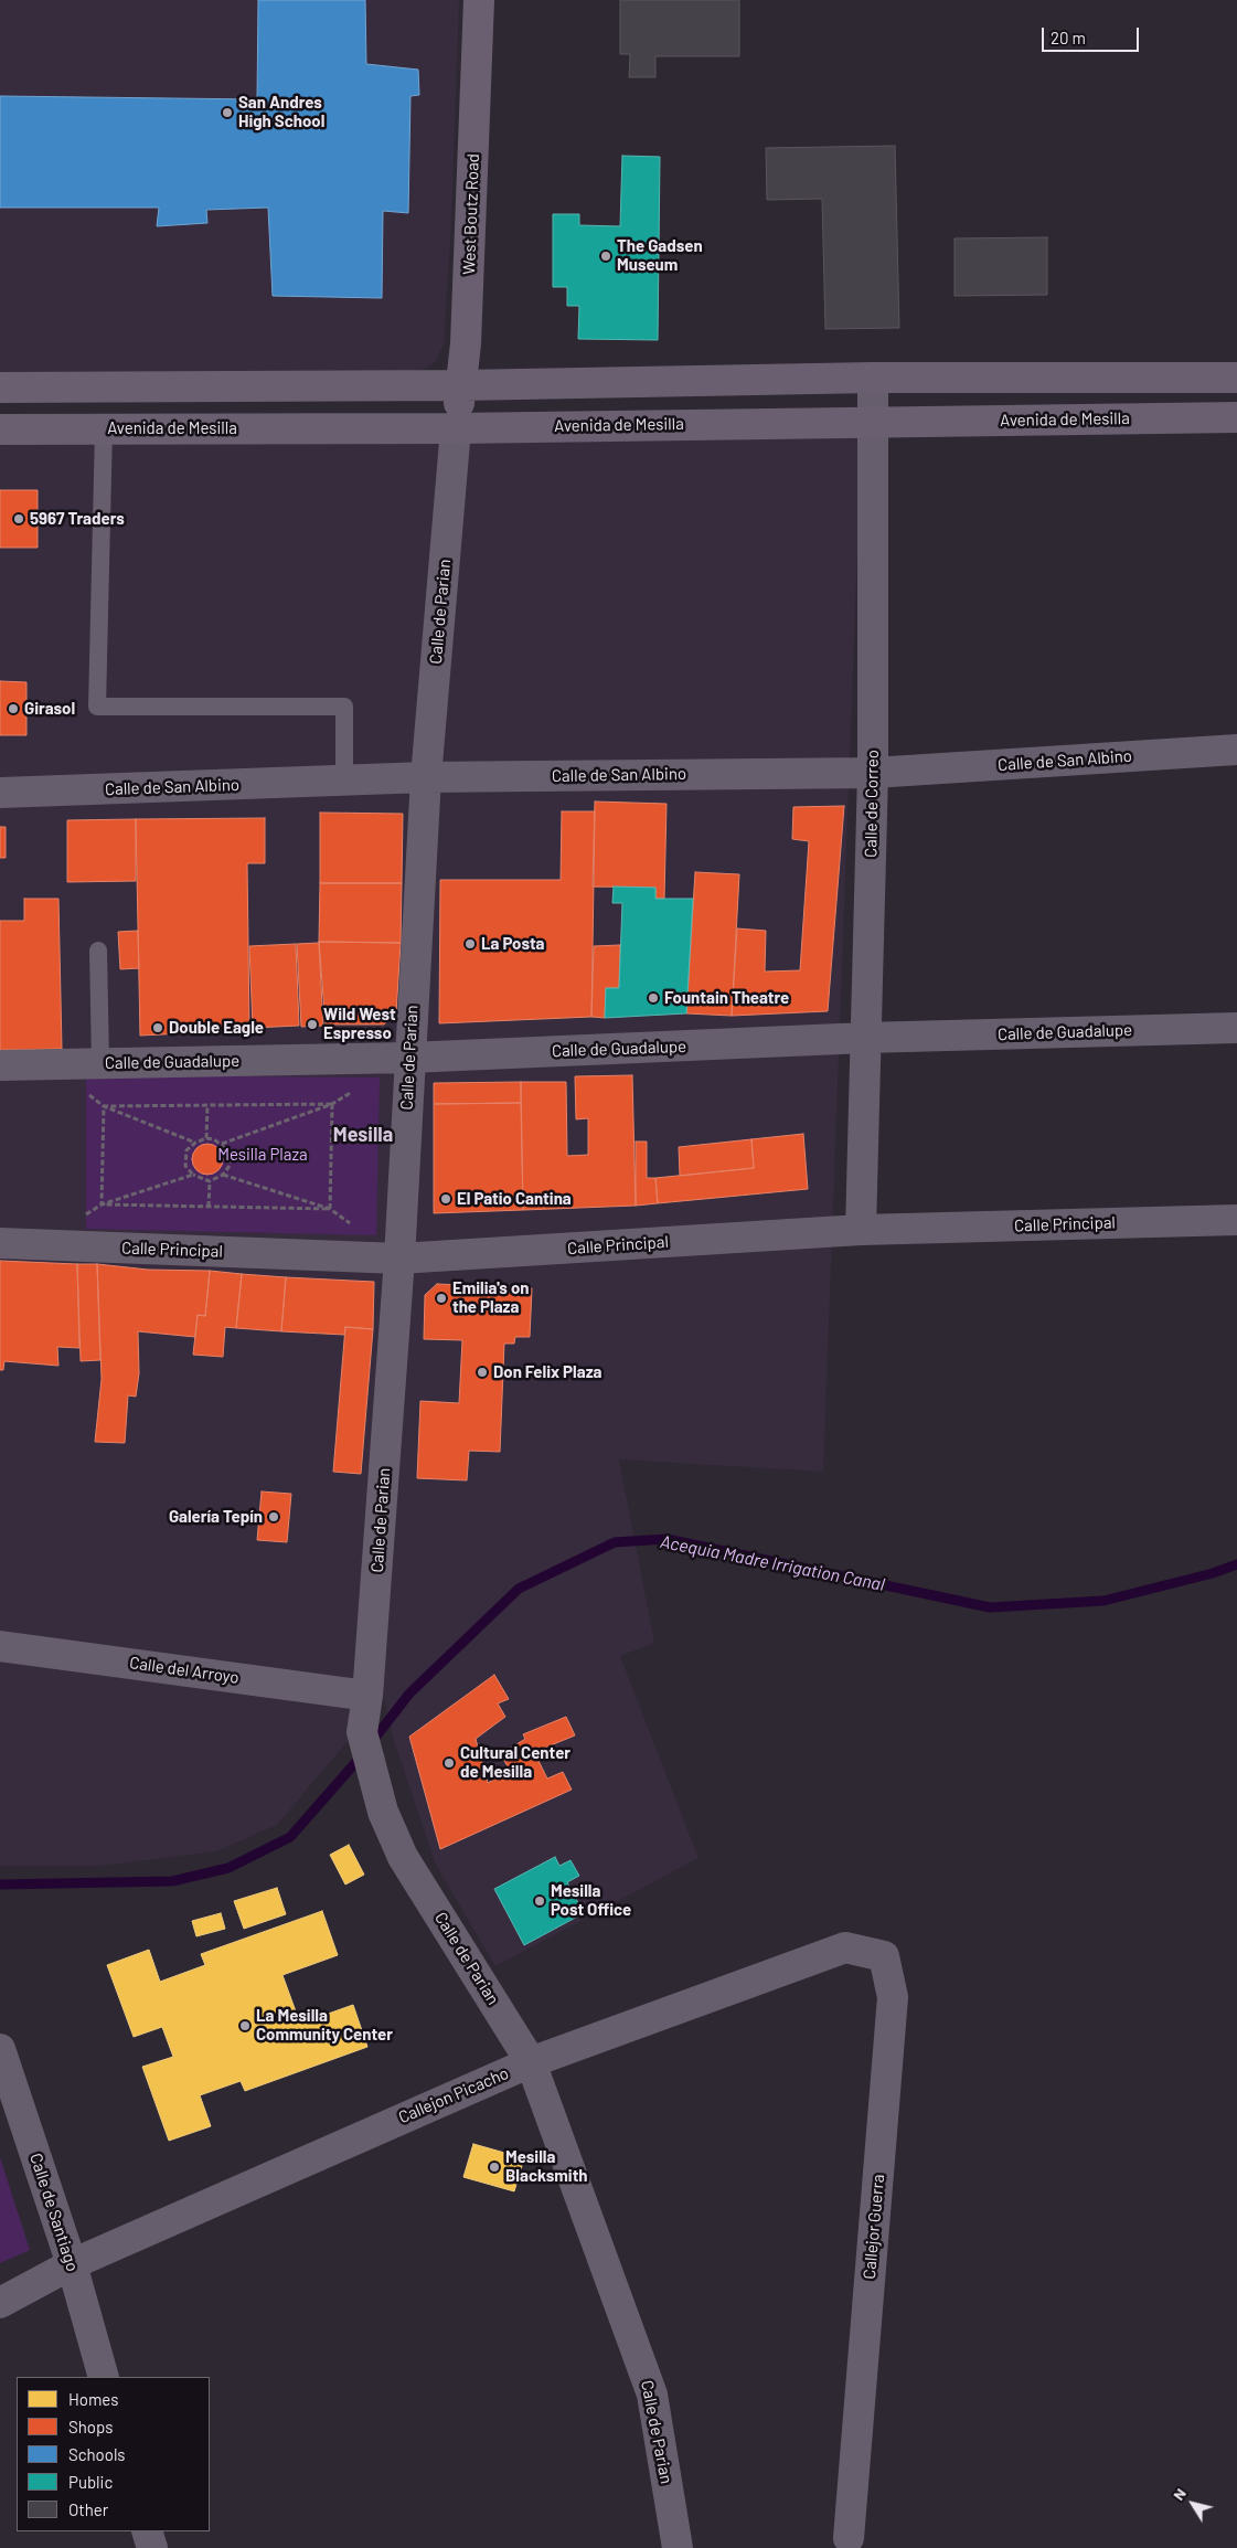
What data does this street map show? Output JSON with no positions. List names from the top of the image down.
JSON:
{
  "streets": {
    "main road": ["West Boutz Road", "Avenida de Mesilla"],
    "street": [
      "Calle de Parian",
      "Calle de San Albino",
      "Calle de Correo",
      "Calle de Guadalupe",
      "Calle Principal",
      "Calle del Arroyo",
      "Callejon Picacho",
      "Calle de Santiago",
      "Callejor Guerra"
    ]
  },
  "crossings": [
    ["West Boutz Road", "Avenida de Mesilla"],
    ["West Boutz Road", "Calle de Parian"],
    ["Avenida de Mesilla", "Calle de Parian"],
    ["Avenida de Mesilla", "Calle de Correo"],
    ["Calle de Parian", "Calle de San Albino"],
    ["Calle de Parian", "Calle de Guadalupe"],
    ["Calle de Parian", "Calle Principal"],
    ["Calle de Parian", "Calle del Arroyo"],
    ["Calle de Parian", "Callejon Picacho"],
    ["Calle de San Albino", "Calle de Correo"],
    ["Calle de Correo", "Calle de Guadalupe"],
    ["Calle de Correo", "Calle Principal"],
    ["Callejon Picacho", "Calle de Santiago"],
    ["Callejon Picacho", "Callejor Guerra"]
  ],
  "districts": ["Mesilla"],
  "water": ["Acequia Madre Irrigation Canal"],
  "parks": ["Mesilla Plaza"],
  "places": [
    "San Andres High School",
    "The Gadsen Museum",
    "5967 Traders",
    "Girasol",
    "La Posta",
    "Fountain Theatre",
    "Wild West Espresso",
    "Double Eagle",
    "El Patio Cantina",
    "Emilia's on the Plaza",
    "Don Felix Plaza",
    "Galería Tepín",
    "Cultural Center de Mesilla",
    "Mesilla Post Office",
    "La Mesilla Community Center",
    "Mesilla Blacksmith"
  ],
  "legend": [
    "Homes",
    "Shops",
    "Schools",
    "Public",
    "Other"
  ],
  "scale_bar": "20 m",
  "north": "top left"
}
